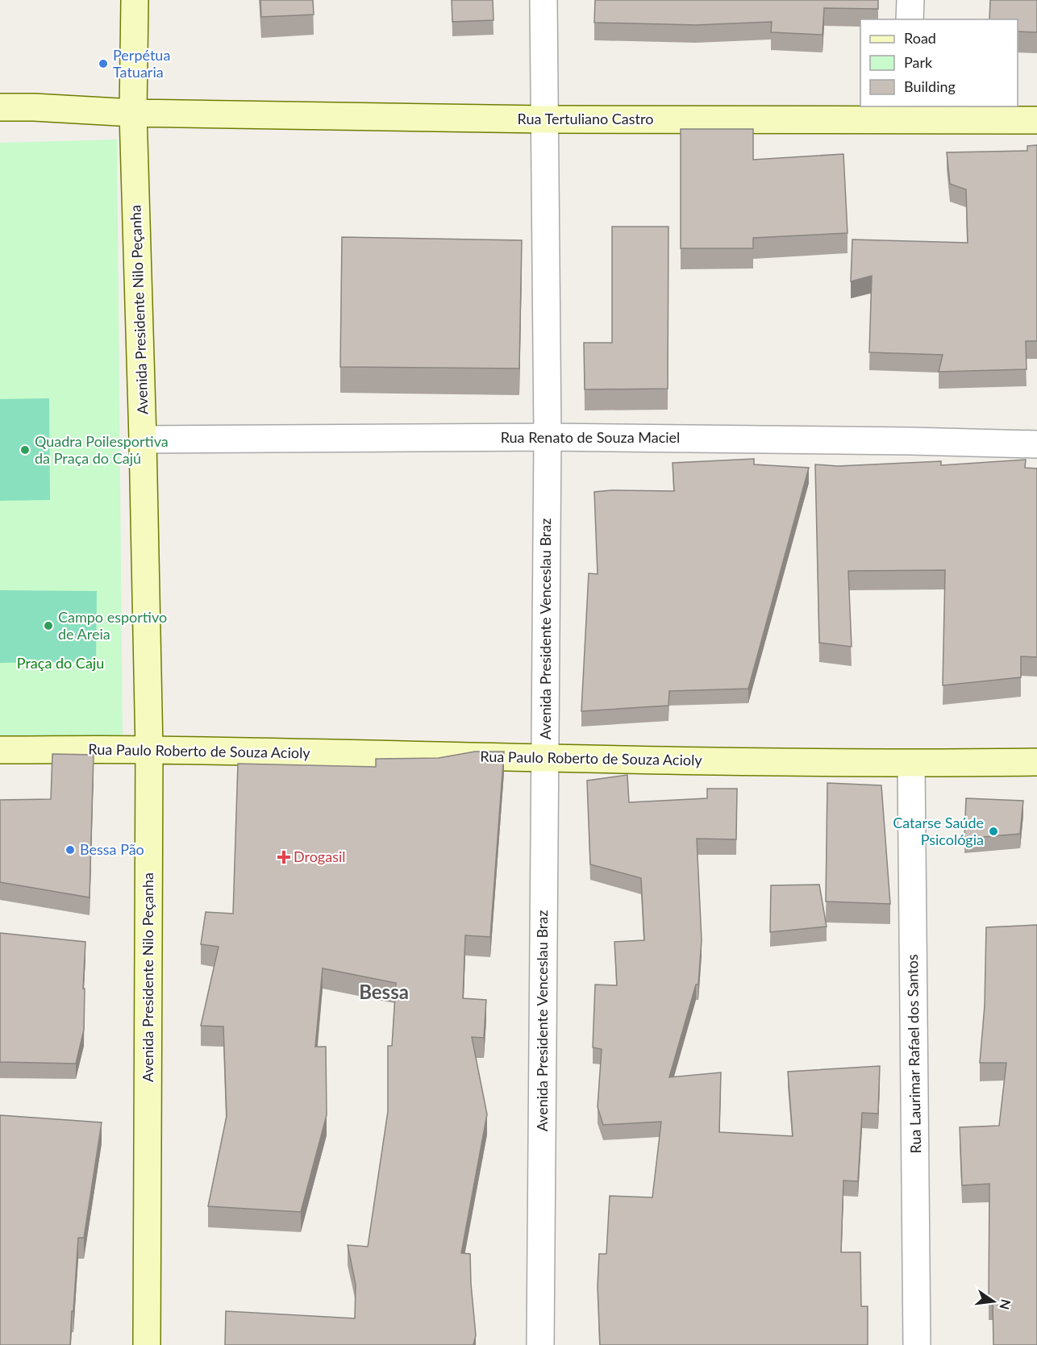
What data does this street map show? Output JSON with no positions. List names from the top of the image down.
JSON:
{
  "streets": {
    "street": [
      "Rua Tertuliano Castro",
      "Avenida Presidente Nilo Peçanha",
      "Rua Renato de Souza Maciel",
      "Avenida Presidente Venceslau Braz",
      "Rua Paulo Roberto de Souza Acioly",
      "Rua Laurimar Rafael dos Santos"
    ]
  },
  "crossings": [
    ["Rua Tertuliano Castro", "Avenida Presidente Nilo Peçanha"],
    ["Rua Tertuliano Castro", "Avenida Presidente Venceslau Braz"],
    ["Avenida Presidente Nilo Peçanha", "Rua Renato de Souza Maciel"],
    ["Avenida Presidente Nilo Peçanha", "Rua Paulo Roberto de Souza Acioly"],
    ["Rua Renato de Souza Maciel", "Avenida Presidente Venceslau Braz"],
    ["Avenida Presidente Venceslau Braz", "Rua Paulo Roberto de Souza Acioly"],
    ["Rua Paulo Roberto de Souza Acioly", "Rua Laurimar Rafael dos Santos"]
  ],
  "districts": ["Bessa"],
  "parks": ["Praça do Caju"],
  "places": {
    "other": [
      "Perpétua Tatuaria",
      "Quadra Poilesportiva da Praça do Cajú",
      "Campo esportivo de Areia",
      "Catarse Saúde Psicológia",
      "Bessa Pão"
    ],
    "health": ["Drogasil"]
  },
  "legend": ["Road", "Park", "Building"],
  "north": "right"
}
